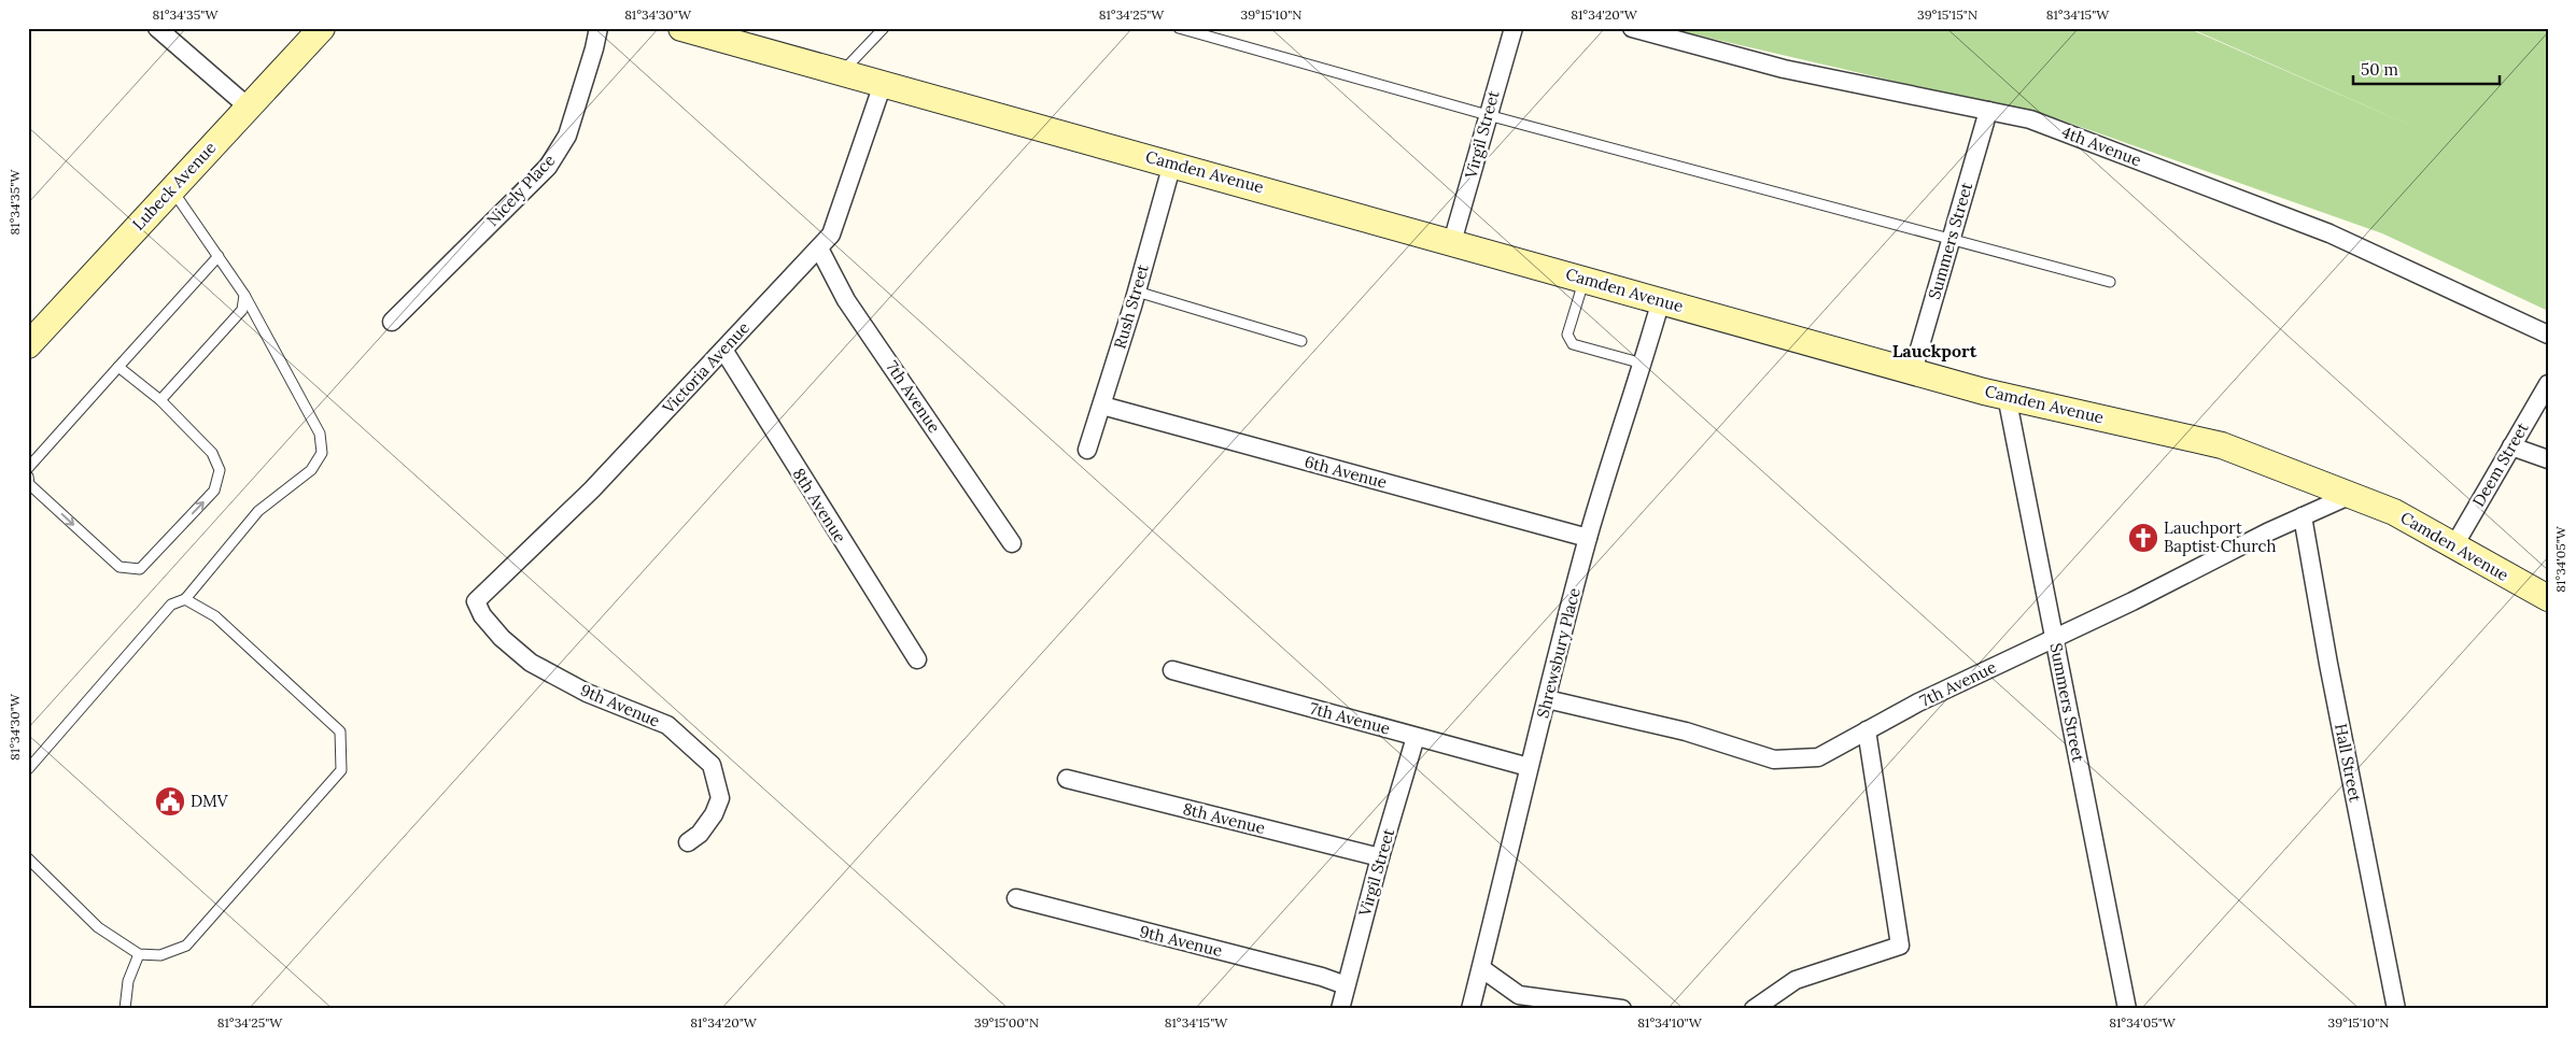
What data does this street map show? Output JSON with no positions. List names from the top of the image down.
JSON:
{
  "streets": {
    "street": [
      "Virgil Street",
      "4th Avenue",
      "Camden Avenue",
      "Lubeck Avenue",
      "Nicely Place",
      "Summers Street",
      "Rush Street",
      "Victoria Avenue",
      "7th Avenue",
      "Deem Street",
      "6th Avenue",
      "8th Avenue",
      "Shrewsbury Place",
      "9th Avenue",
      "Hall Street"
    ]
  },
  "crossings": [
    ["Virgil Street", "Camden Avenue"],
    ["Virgil Street", "7th Avenue"],
    ["Virgil Street", "8th Avenue"],
    ["Virgil Street", "9th Avenue"],
    ["4th Avenue", "Summers Street"],
    ["Camden Avenue", "Summers Street"],
    ["Camden Avenue", "Rush Street"],
    ["Camden Avenue", "Victoria Avenue"],
    ["Camden Avenue", "7th Avenue"],
    ["Camden Avenue", "Deem Street"],
    ["Camden Avenue", "Shrewsbury Place"],
    ["Summers Street", "7th Avenue"],
    ["Rush Street", "6th Avenue"],
    ["Victoria Avenue", "7th Avenue"],
    ["Victoria Avenue", "8th Avenue"],
    ["Victoria Avenue", "9th Avenue"],
    ["7th Avenue", "Shrewsbury Place"],
    ["7th Avenue", "Hall Street"],
    ["6th Avenue", "Shrewsbury Place"]
  ],
  "districts": ["Lauckport"],
  "places": {
    "church": ["Lauchport Baptist Church"],
    "public building": ["DMV"]
  },
  "scale_bar": "50 m",
  "coordinates": [
    "81°34'35\"W",
    "81°34'30\"W",
    "81°34'25\"W",
    "39°15'10\"N",
    "81°34'20\"W",
    "39°15'15\"N",
    "81°34'15\"W",
    "81°34'05\"W",
    "39°15'00\"N",
    "81°34'10\"W"
  ]
}
